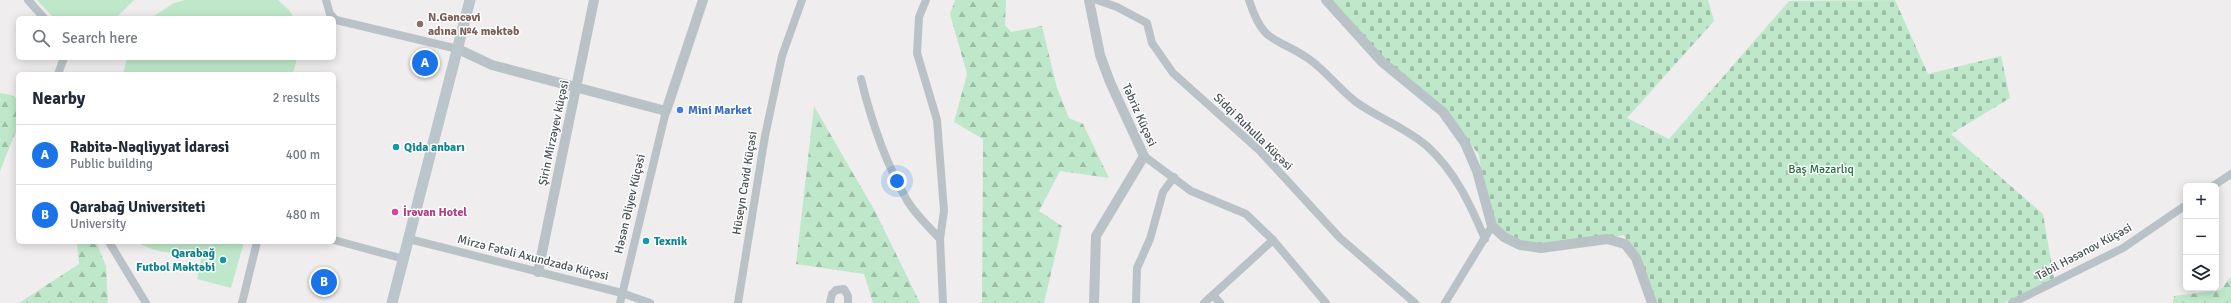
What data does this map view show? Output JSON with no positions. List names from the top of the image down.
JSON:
{
  "streets": {
    "street": [
      "Təbriz Küçəsi",
      "Sidqi Ruhulla Küçəsi",
      "Şirin Mirzəyev küçəsi",
      "Hüseyn Cavid Küçəsi",
      "Həsən Əliyev Küçəsi",
      "Tabil Həsənov Küçəsi",
      "Mirzə Fətəli Axundzadə Küçəsi"
    ]
  },
  "crossings": [
    ["Şirin Mirzəyev küçəsi", "Mirzə Fətəli Axundzadə Küçəsi"],
    ["Həsən Əliyev Küçəsi", "Mirzə Fətəli Axundzadə Küçəsi"]
  ],
  "parks": ["Baş Məzarlıq"],
  "places": [
    "N.Gəncəvi adına №4 məktəb",
    "Mini Market",
    "Qida anbarı",
    "İrəvan Hotel",
    "Texnik",
    "Qarabağ Futbol Məktəbi"
  ],
  "page": {
    "search": "Search here",
    "pins": ["A", "B"],
    "heading": ["Nearby", "2 results"],
    "list": [
      {
        "mark": "A",
        "name": "Rabitə-Nəqliyyat İdarəsi",
        "note": "Public building",
        "value": "400 m"
      },
      {
        "mark": "B",
        "name": "Qarabağ Universiteti",
        "note": "University",
        "value": "480 m"
      }
    ],
    "map_buttons": ["+", "−"]
  }
}
